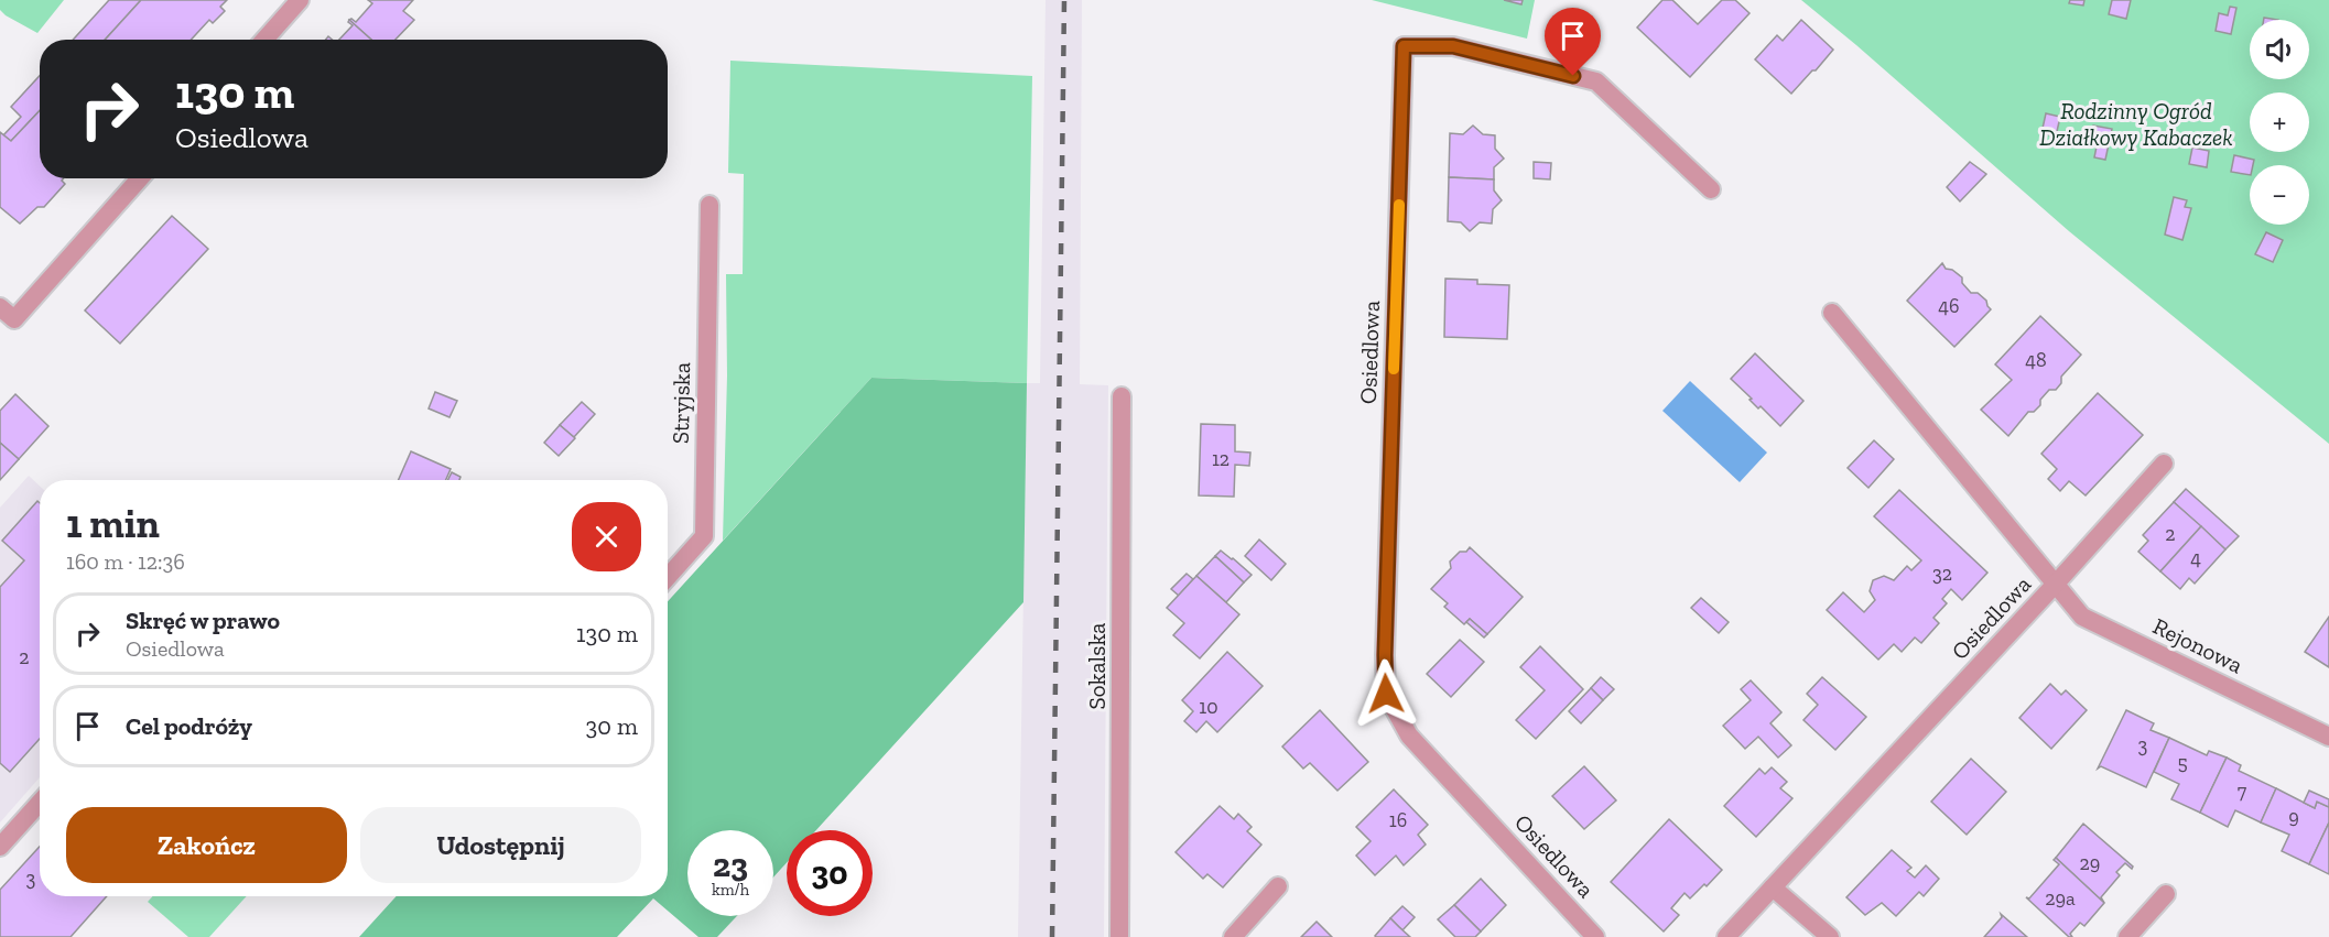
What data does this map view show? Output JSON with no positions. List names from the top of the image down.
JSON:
{
  "streets": {
    "street": [
      "Osiedlowa",
      "Stryjska",
      "Rejonowa",
      "Sokalska"
    ]
  },
  "crossings": [
    ["Osiedlowa", "Rejonowa"]
  ],
  "parks": ["Rodzinny Ogród Działkowy Kabaczek"],
  "house_numbers": [
    "46",
    "48",
    "12",
    "2",
    "4",
    "32",
    "2",
    "10",
    "3",
    "5",
    "7",
    "9",
    "16",
    "29",
    "3",
    "29a"
  ],
  "page": {
    "map_buttons": ["+", "−"],
    "turn": ["130 m", "Osiedlowa"],
    "heading": ["1 min", "160 m · 12:36"],
    "list": [
      {
        "name": "Skręć w prawo",
        "note": "Osiedlowa",
        "value": "130 m"
      },
      {
        "name": "Cel podróży",
        "value": "30 m"
      }
    ],
    "buttons": ["Zakończ", "Udostępnij"],
    "speed": "23 km/h",
    "limit": "30"
  }
}
